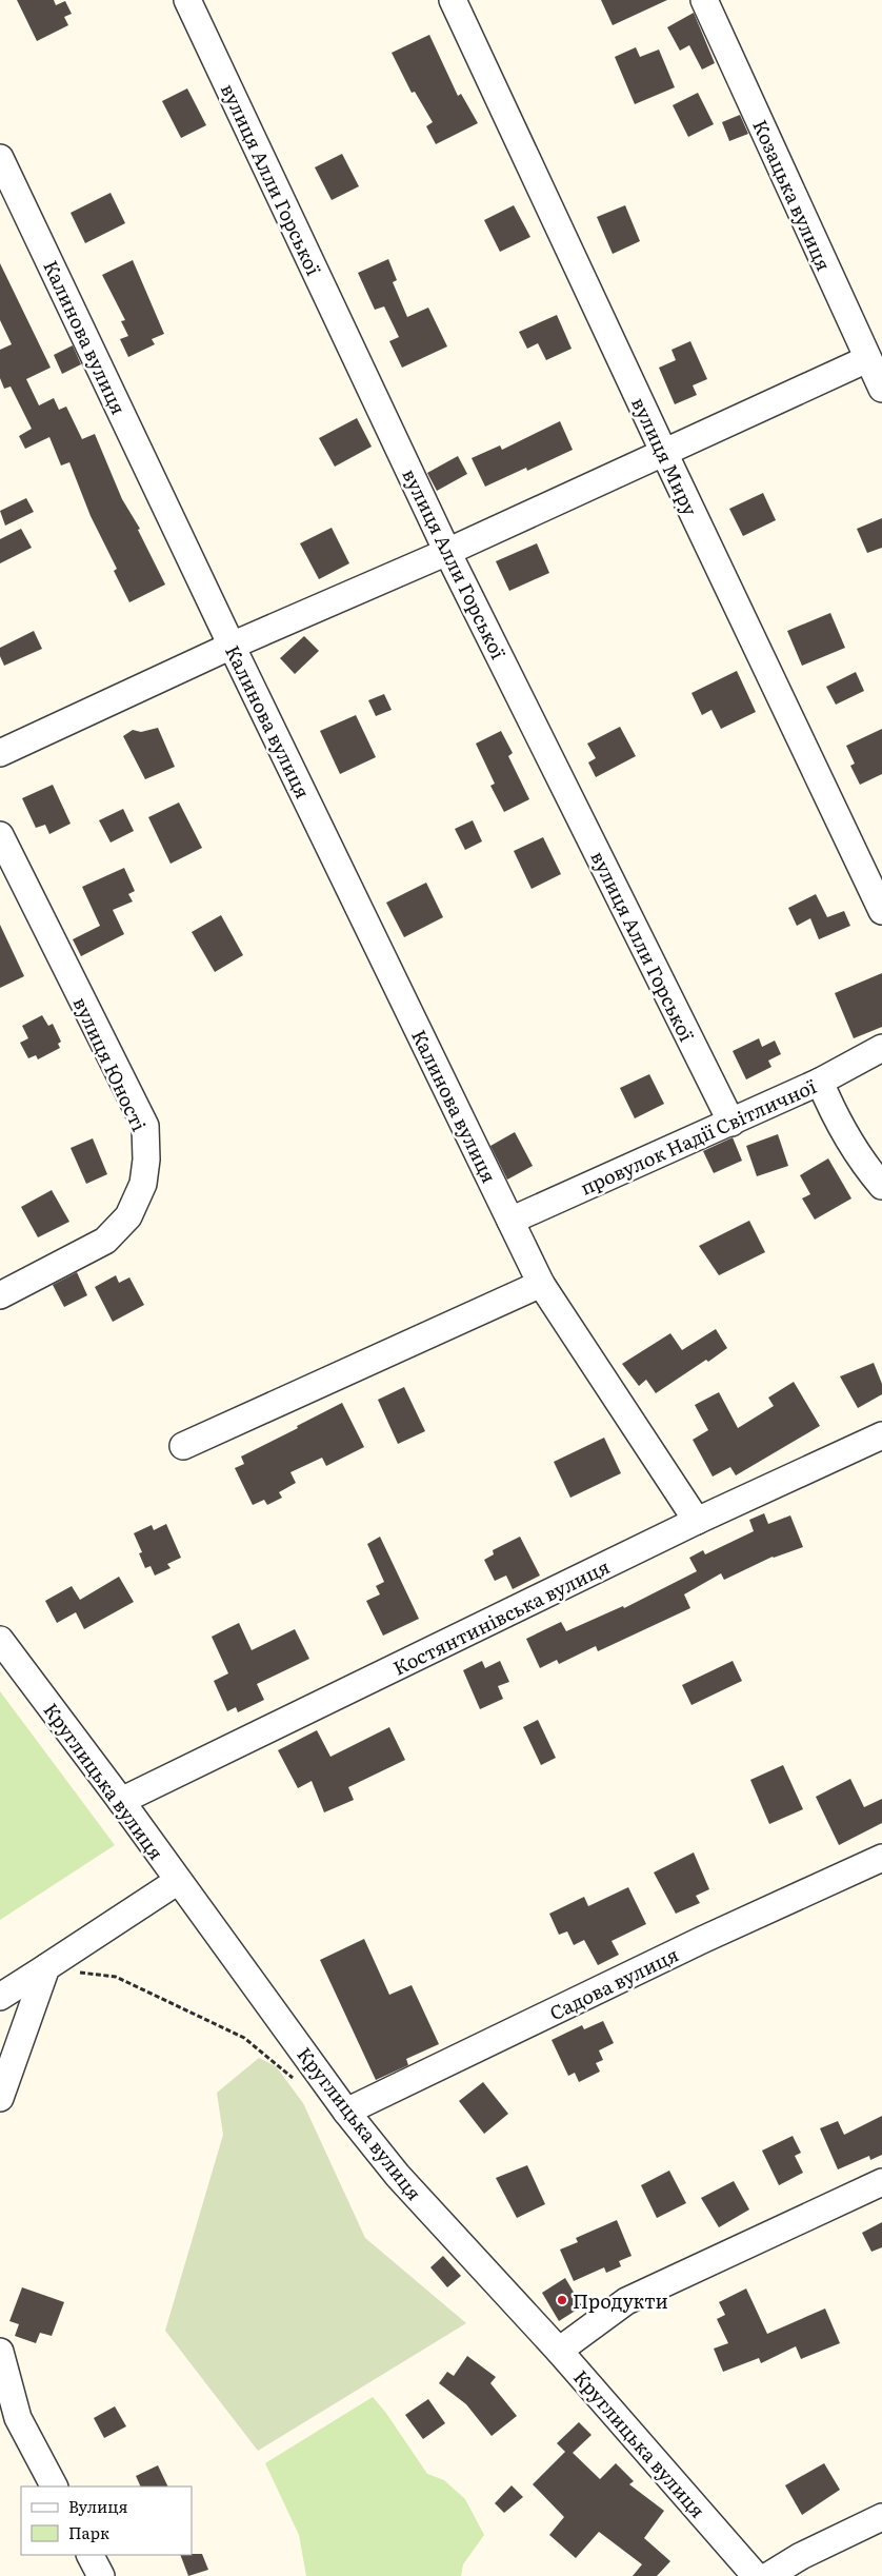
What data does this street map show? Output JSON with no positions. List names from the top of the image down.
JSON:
{
  "streets": {
    "street": [
      "вулиця Алли Горської",
      "Козацька вулиця",
      "Калинова вулиця",
      "вулиця Миру",
      "вулиця Юності",
      "провулок Надії Світличної",
      "Костянтинівська вулиця",
      "Круглицька вулиця",
      "Садова вулиця"
    ]
  },
  "crossings": [
    ["вулиця Алли Горської", "провулок Надії Світличної"],
    ["Калинова вулиця", "провулок Надії Світличної"],
    ["Калинова вулиця", "Костянтинівська вулиця"],
    ["Костянтинівська вулиця", "Круглицька вулиця"],
    ["Круглицька вулиця", "Садова вулиця"]
  ],
  "places": ["Продукти"],
  "legend": ["Вулиця", "Парк"]
}
